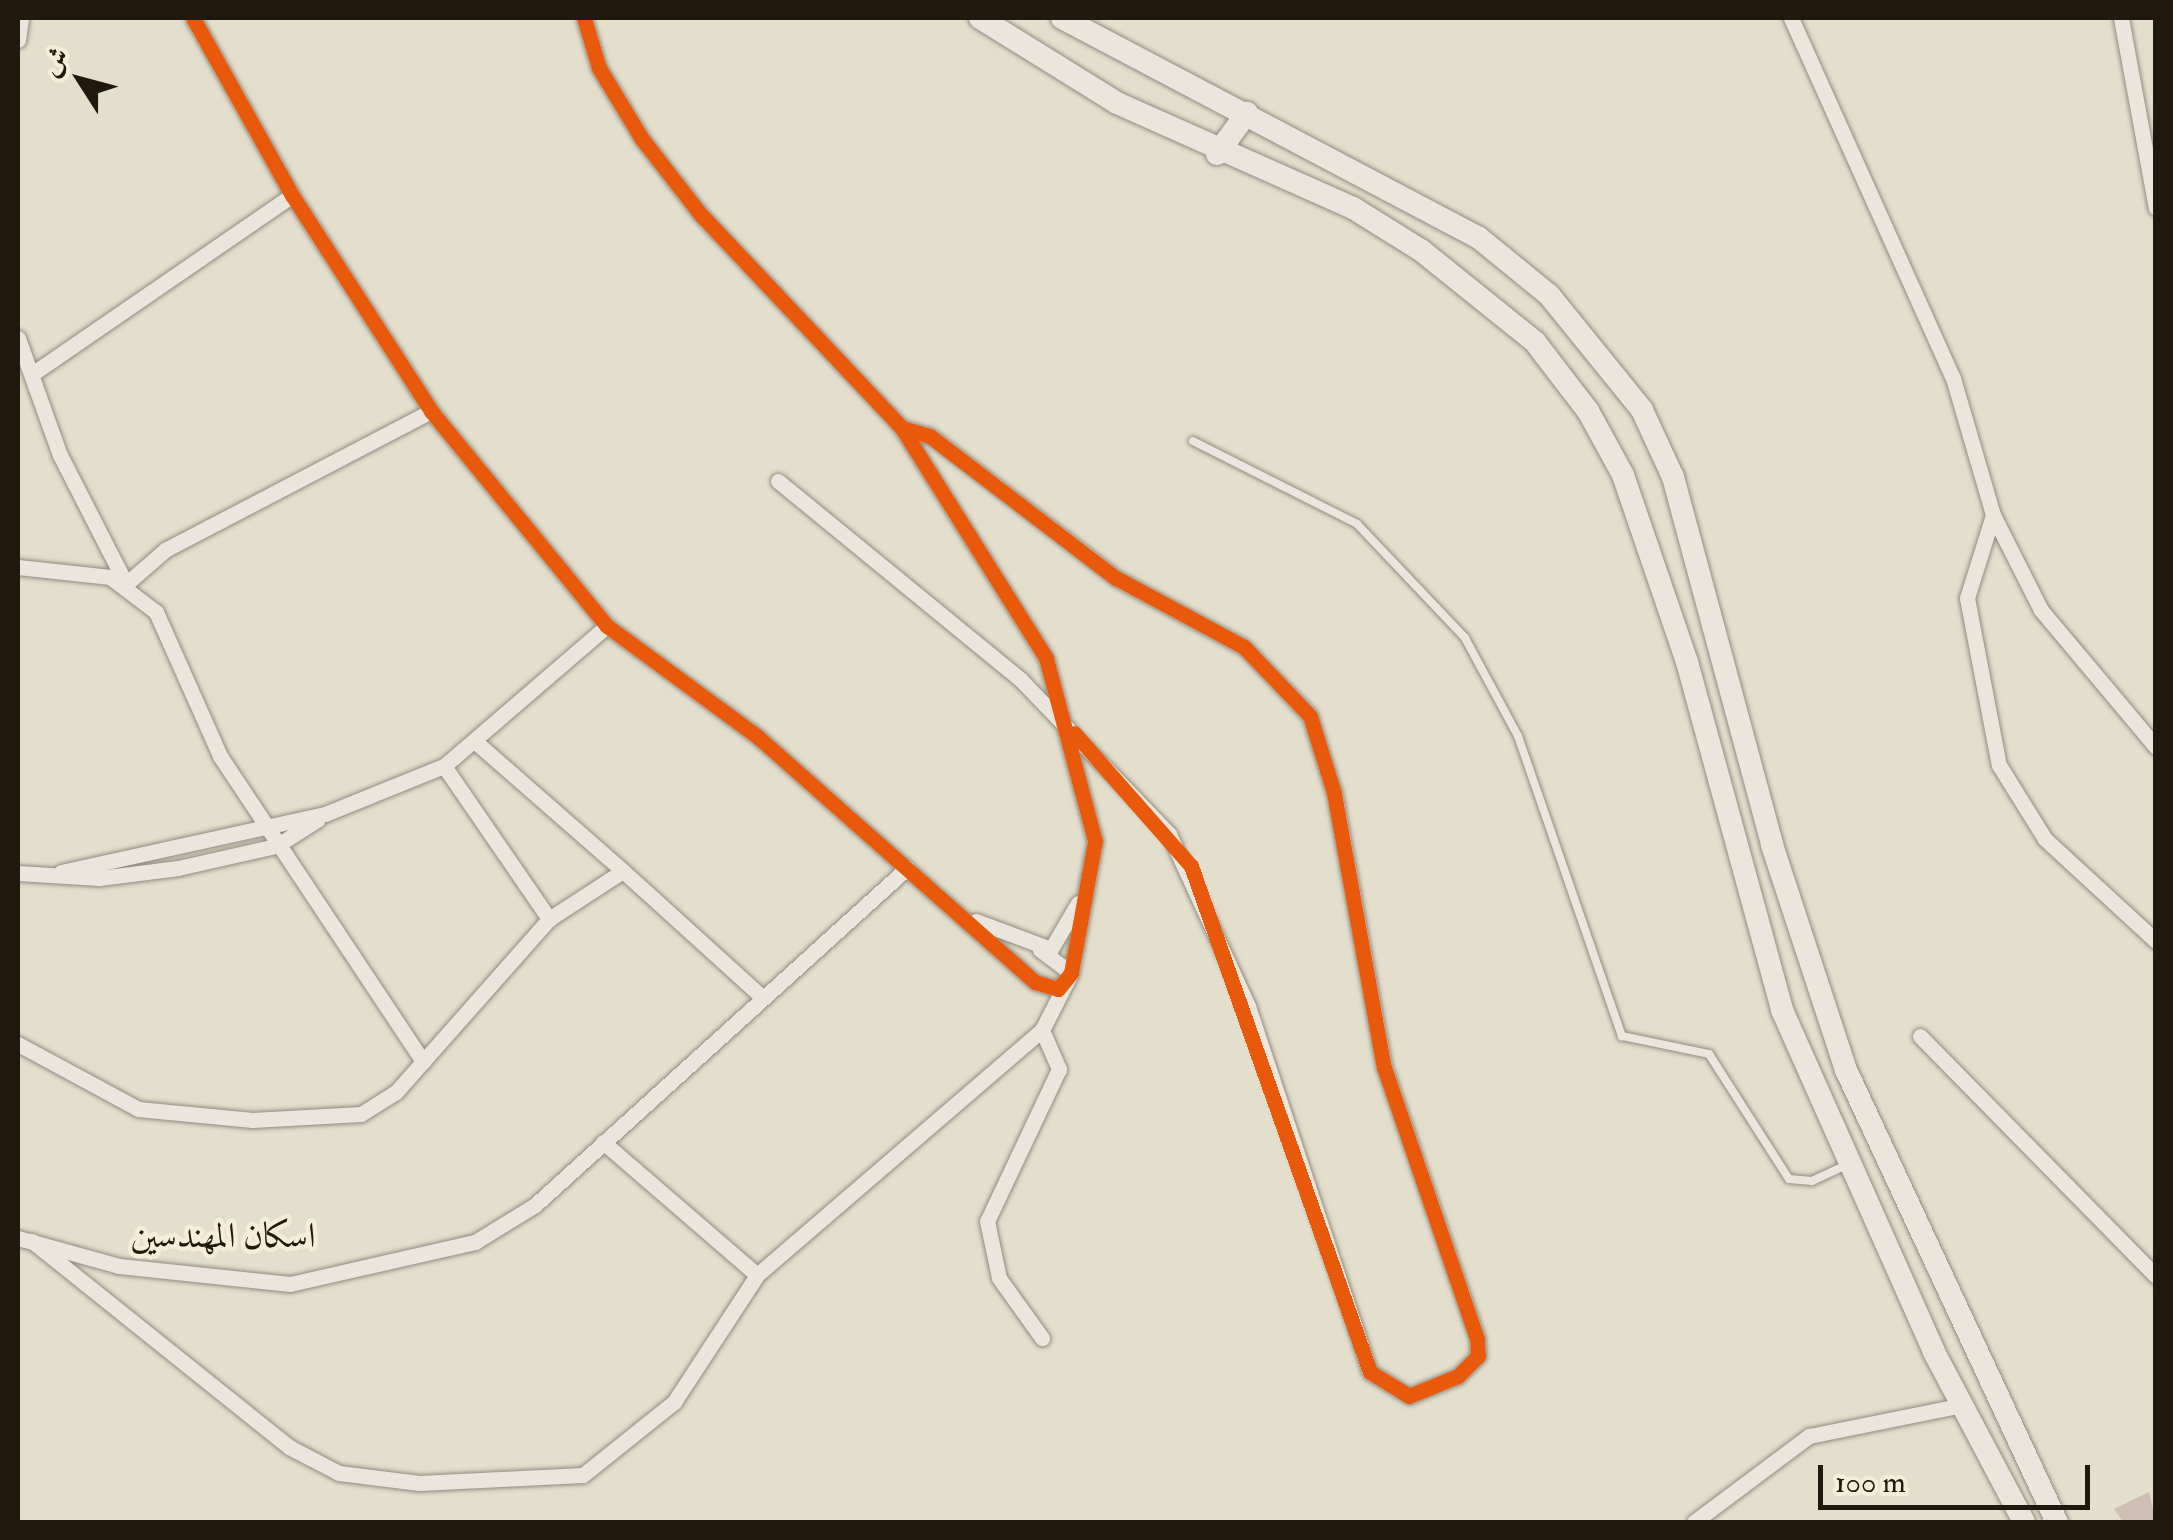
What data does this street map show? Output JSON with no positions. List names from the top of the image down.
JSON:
{
  "districts": ["اسكان المهندسين"],
  "scale_bar": "100 m",
  "north": "top left"
}
